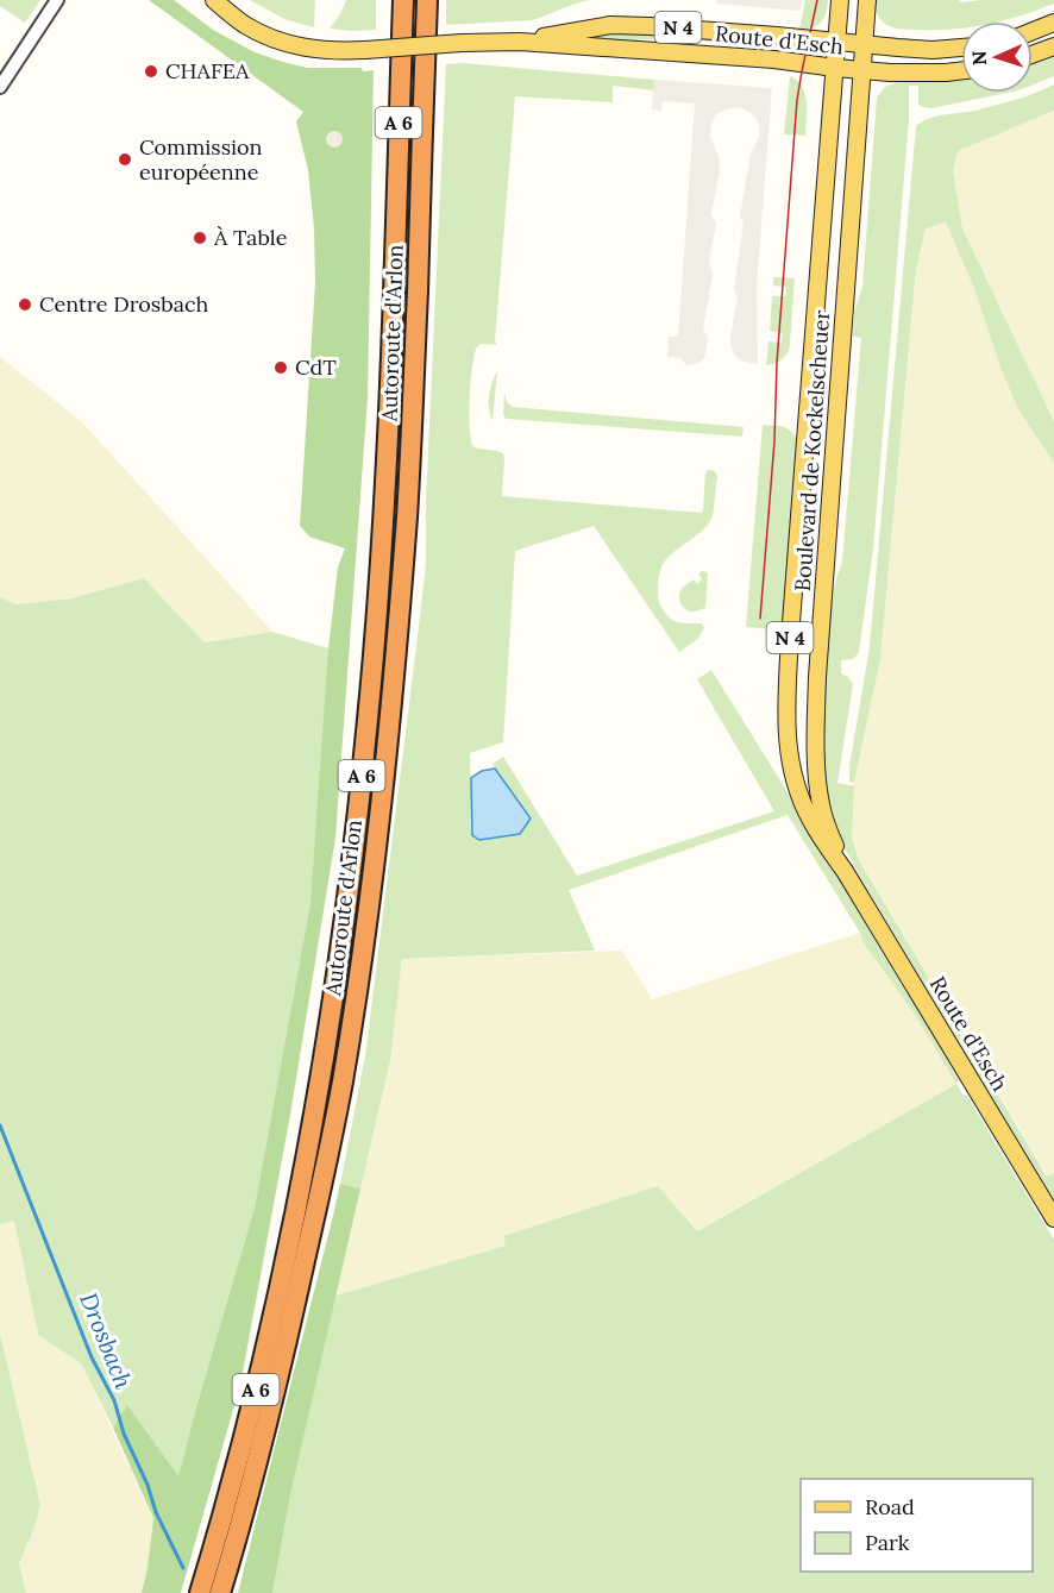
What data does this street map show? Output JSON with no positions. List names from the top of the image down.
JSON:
{
  "streets": {
    "highway": ["A 6", "Autoroute d'Arlon"],
    "main road": ["N 4", "Route d'Esch", "Boulevard de Kockelscheuer"]
  },
  "crossings": [
    ["Route d'Esch", "Boulevard de Kockelscheuer"]
  ],
  "water": ["Drosbach"],
  "places": [
    "CHAFEA",
    "Commission européenne",
    "À Table",
    "Centre Drosbach",
    "CdT"
  ],
  "legend": ["Road", "Park"],
  "north": "left"
}
